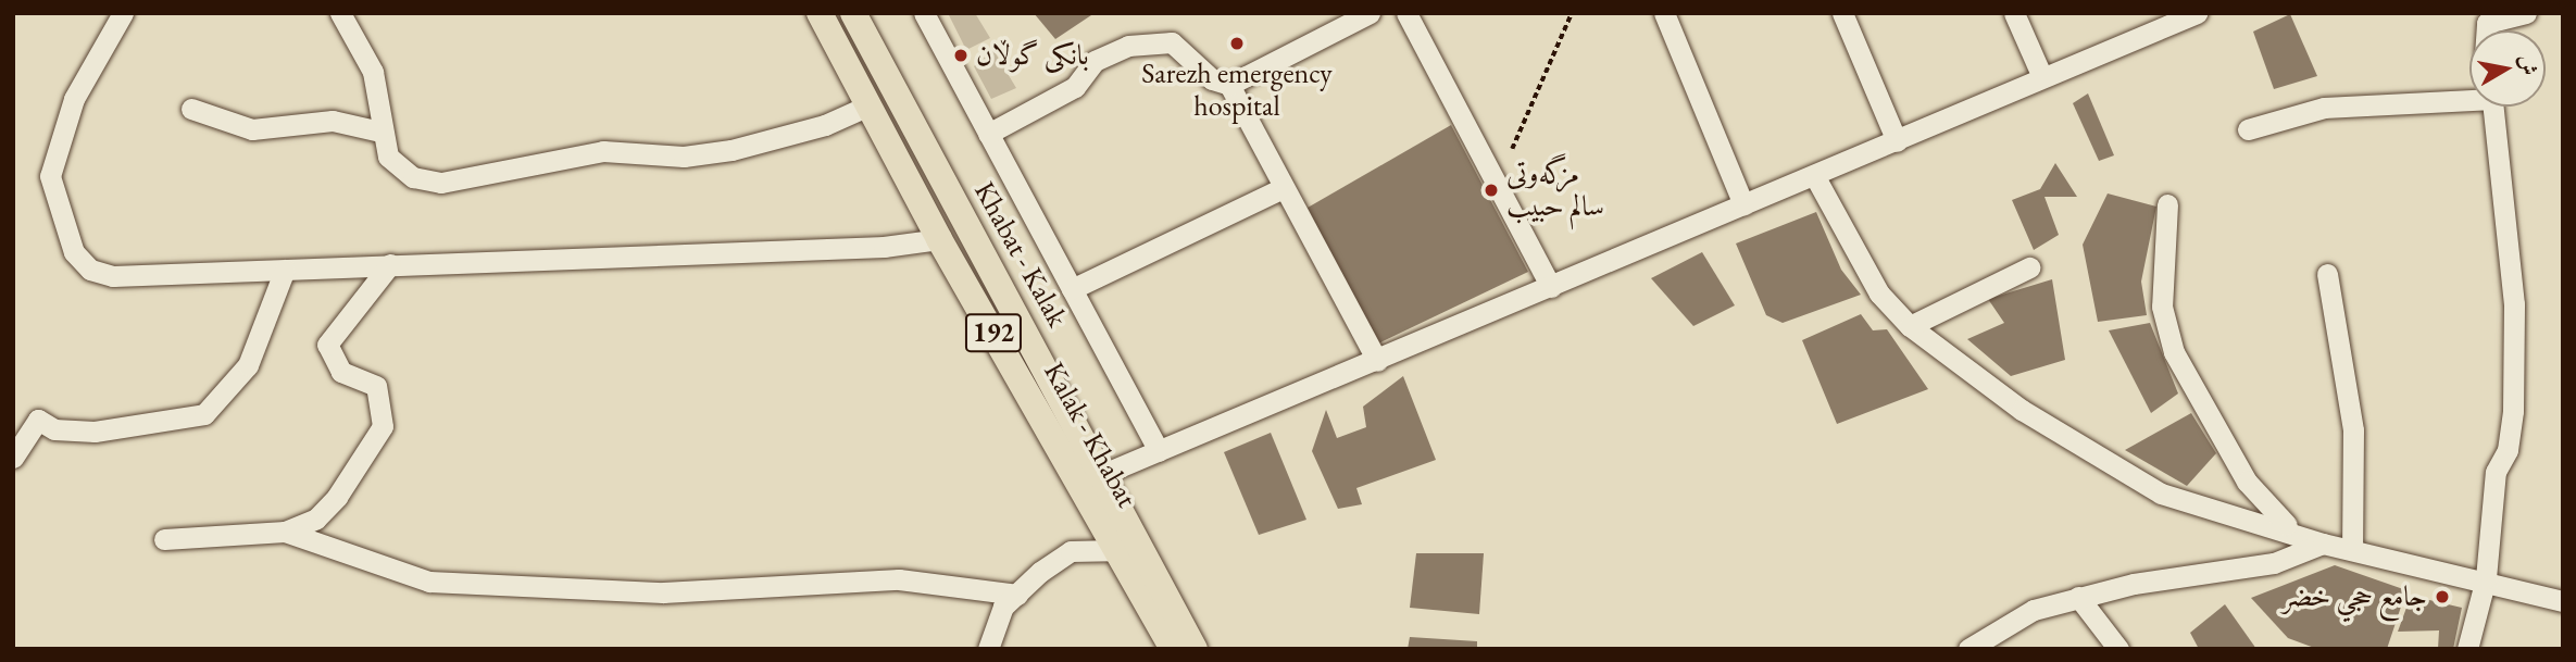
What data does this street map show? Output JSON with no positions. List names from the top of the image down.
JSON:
{
  "streets": {
    "main road": ["Khabat - Kalak", "192", "Kalak - Khabat"]
  },
  "places": [
    "Sarezh emergency hospital",
    "بانکی گوڵان",
    "مزگەوتی سالم حبیب",
    "جامع حجي خضر"
  ],
  "north": "right"
}
